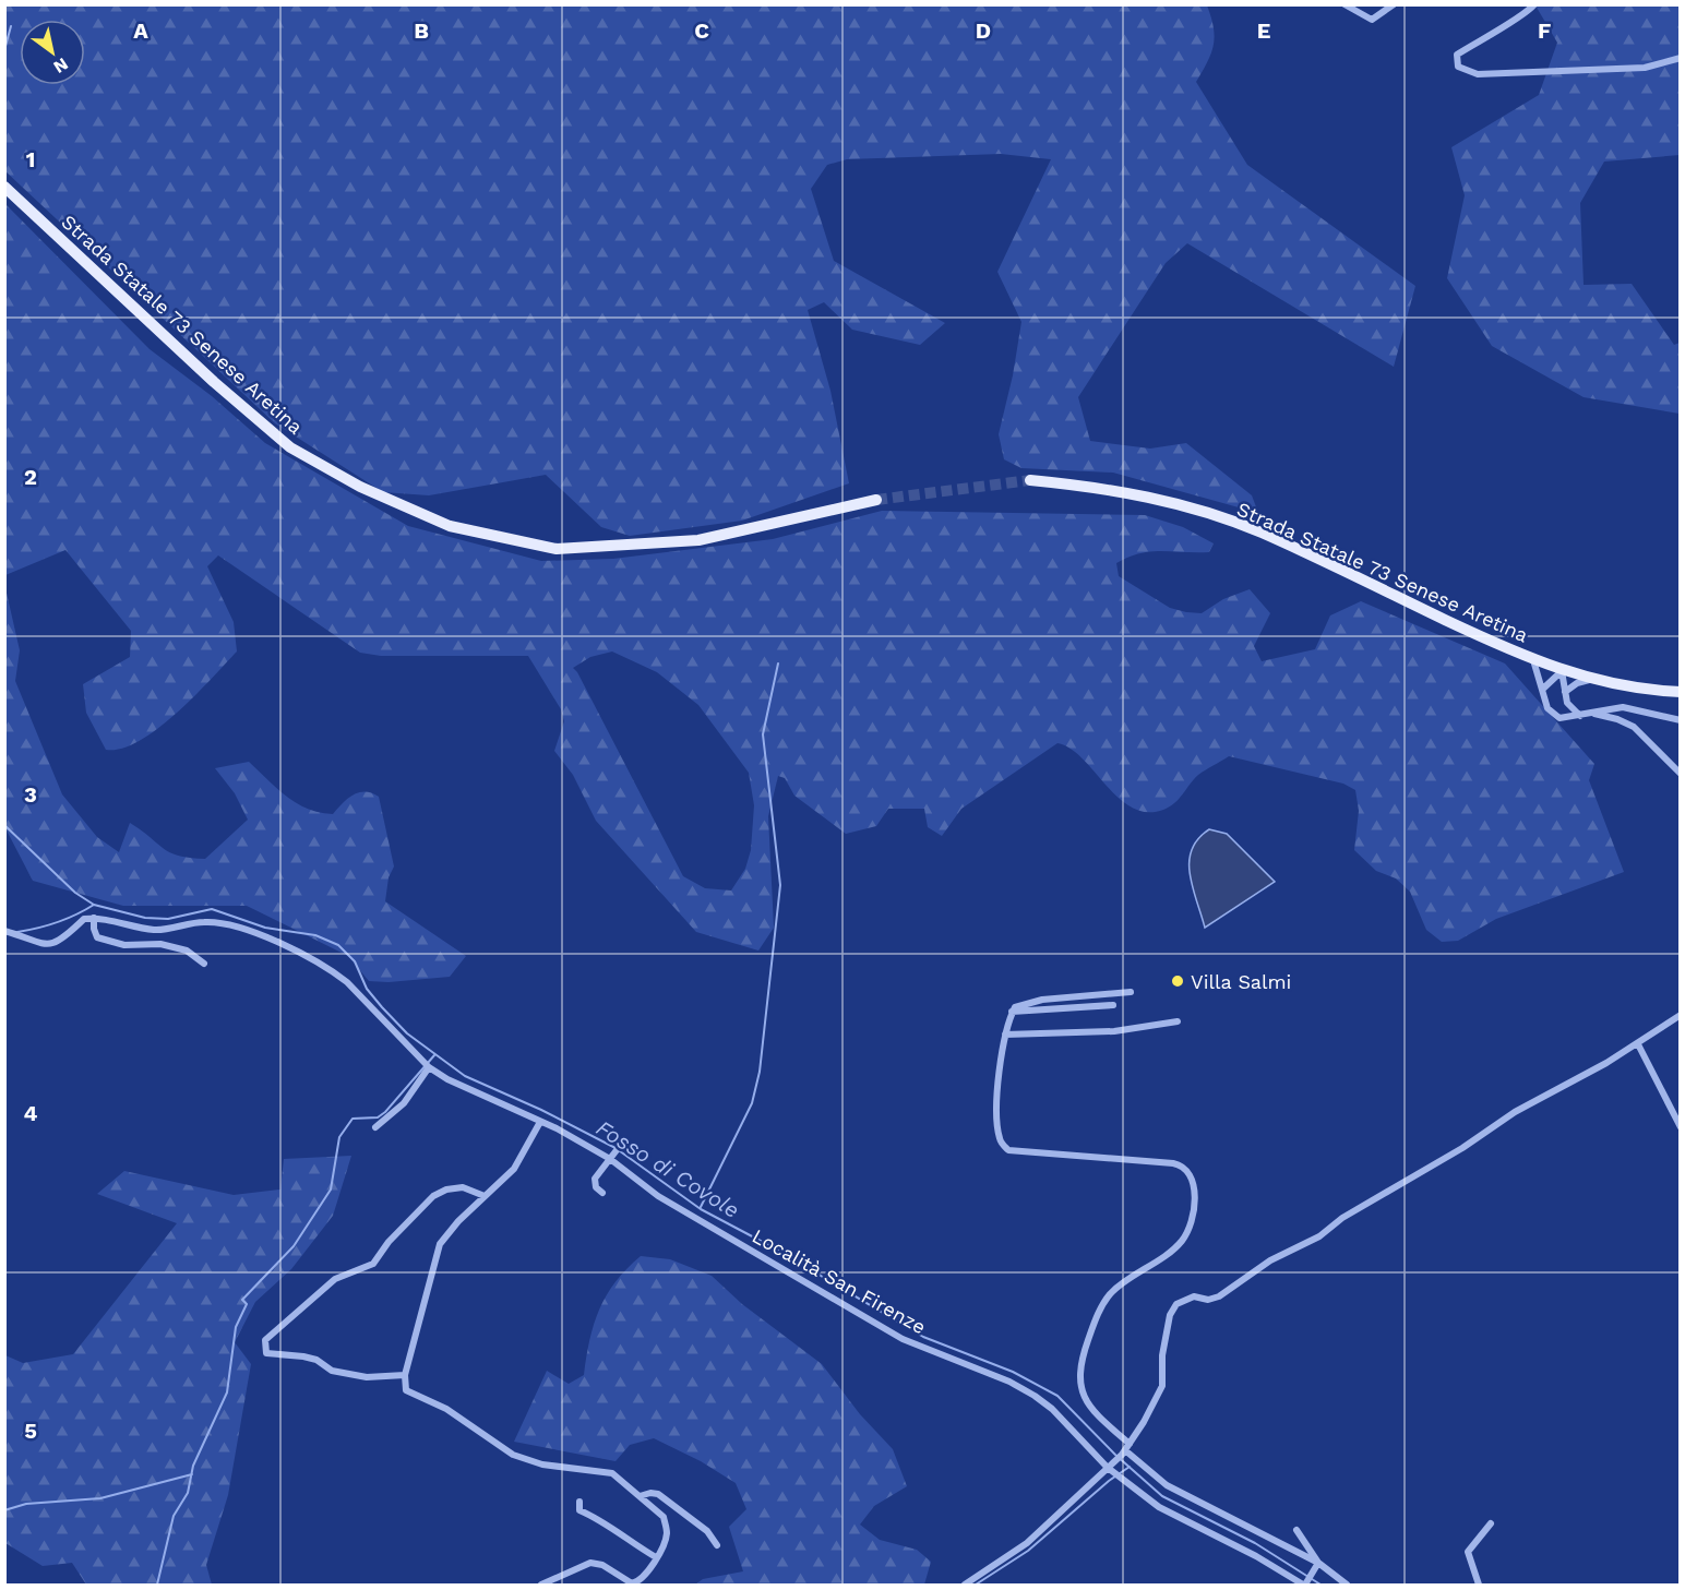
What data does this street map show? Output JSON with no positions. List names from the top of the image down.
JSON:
{
  "streets": {
    "main road": ["Strada Statale 73 Senese Aretina"],
    "street": ["Località San Firenze"]
  },
  "water": ["Fosso di Covole"],
  "places": ["Villa Salmi"],
  "north": "bottom right",
  "grid": {
    "columns": [
      "A",
      "B",
      "C",
      "D",
      "E",
      "F"
    ],
    "rows": [
      "1",
      "2",
      "3",
      "4",
      "5"
    ]
  }
}
